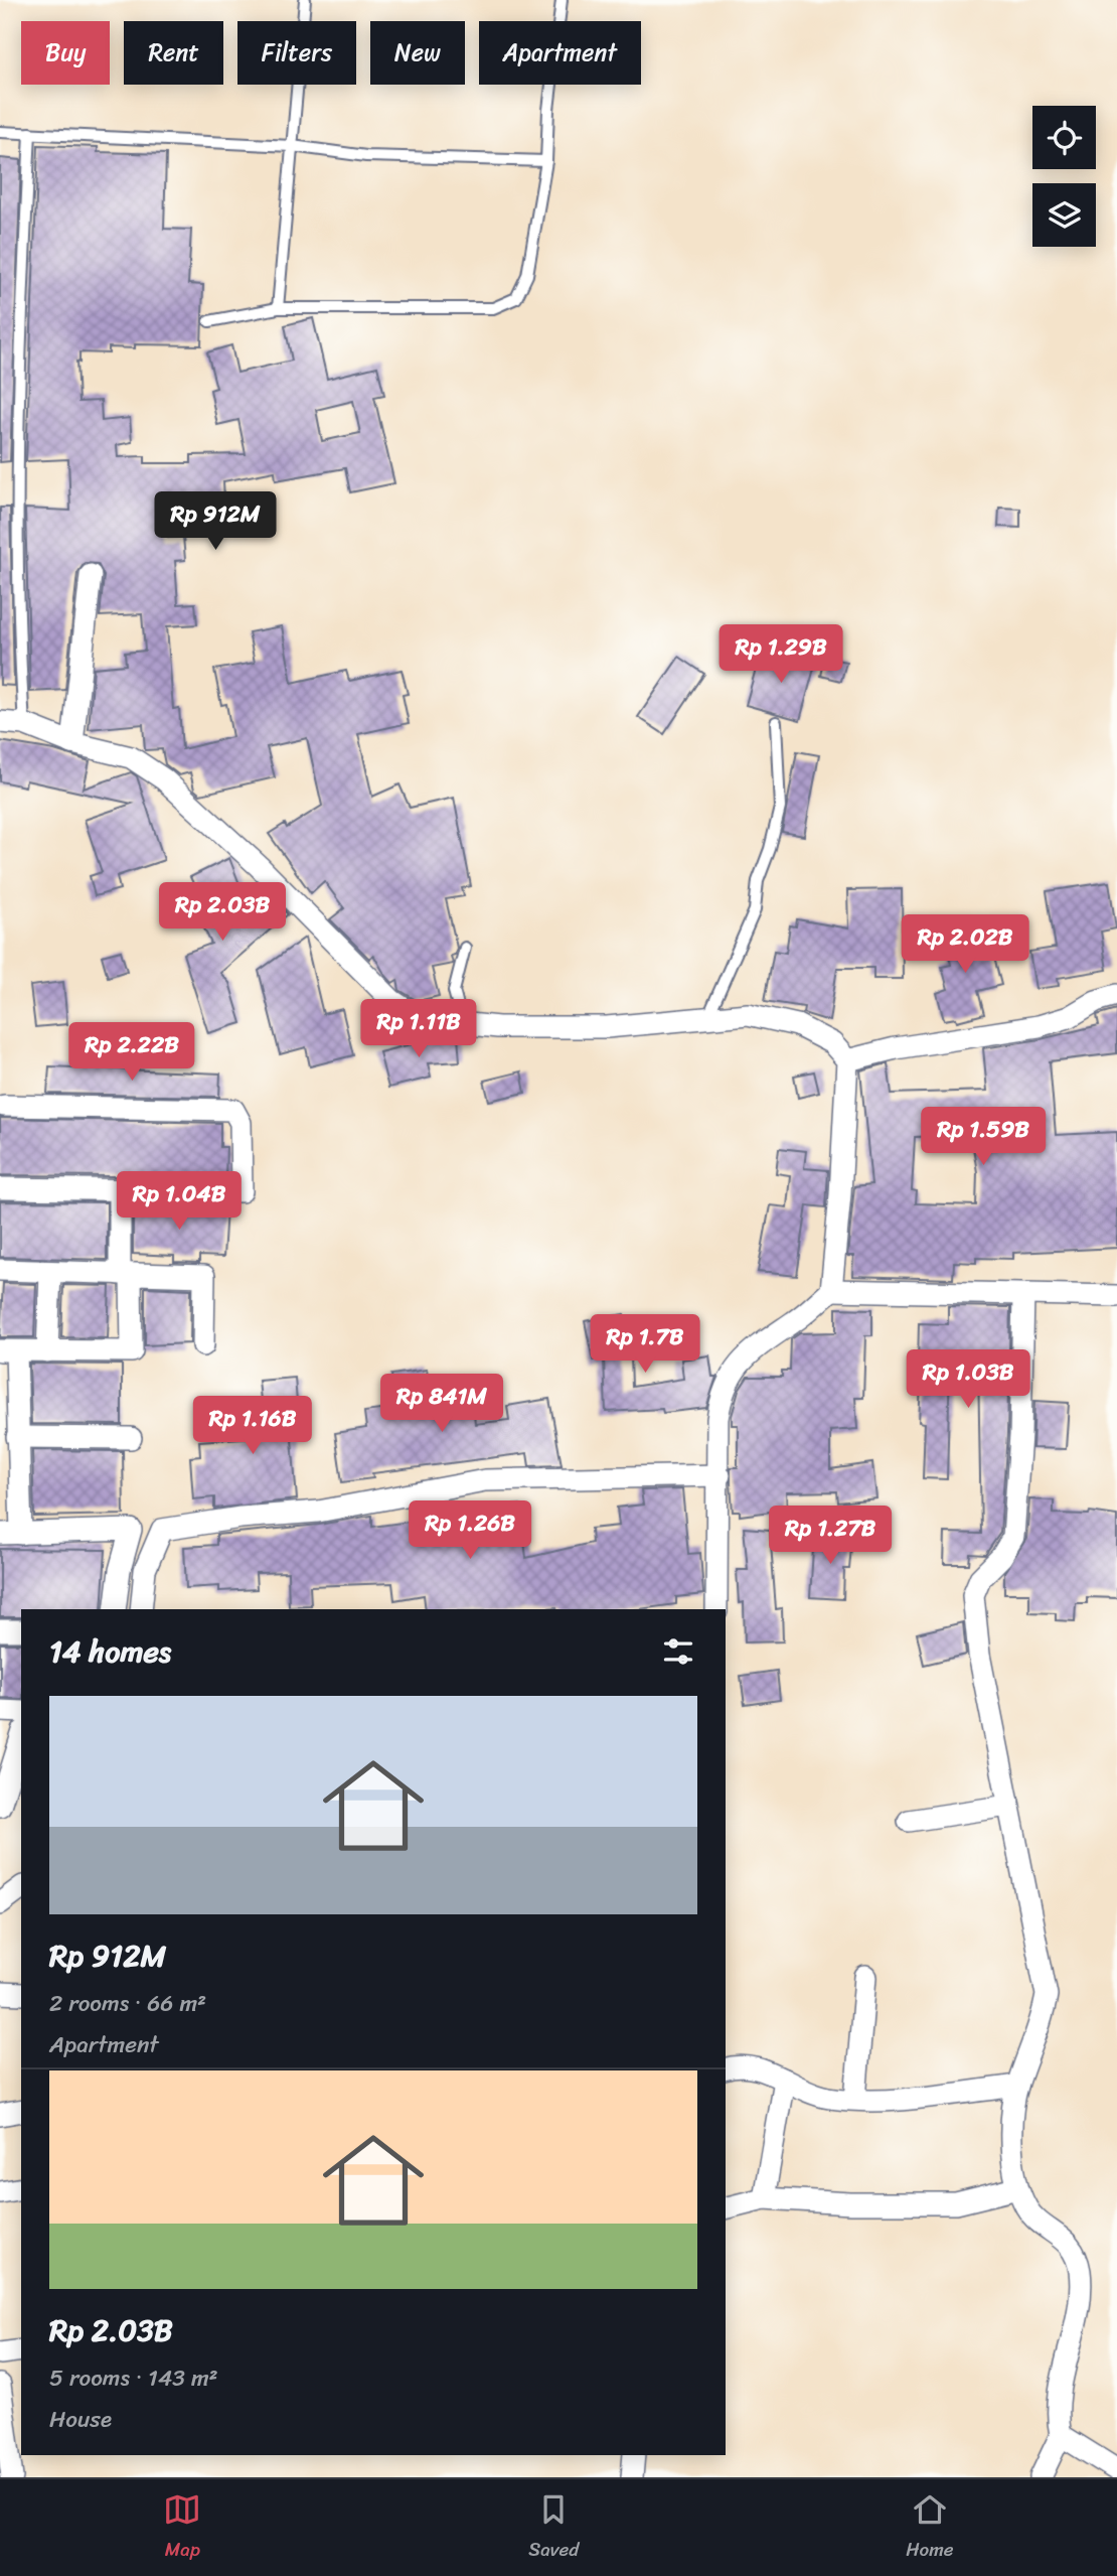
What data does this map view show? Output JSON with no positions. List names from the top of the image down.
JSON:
{
  "page": {
    "chip": [
      "Buy",
      "Rent",
      "Filters",
      "New",
      "Apartment"
    ],
    "price": [
      "Rp 912M",
      "Rp 1.29B",
      "Rp 2.03B",
      "Rp 2.02B",
      "Rp 1.11B",
      "Rp 2.22B",
      "Rp 1.59B",
      "Rp 1.04B",
      "Rp 1.7B",
      "Rp 1.03B",
      "Rp 841M",
      "Rp 1.16B",
      "Rp 1.26B",
      "Rp 1.27B"
    ],
    "heading": "14 homes",
    "list": [
      {
        "name": "Rp 912M",
        "note": "2 rooms · 66 m² · Apartment"
      },
      {
        "name": "Rp 2.03B",
        "note": "5 rooms · 143 m² · House"
      }
    ],
    "tabs": ["Map", "Saved", "Home"]
  }
}
